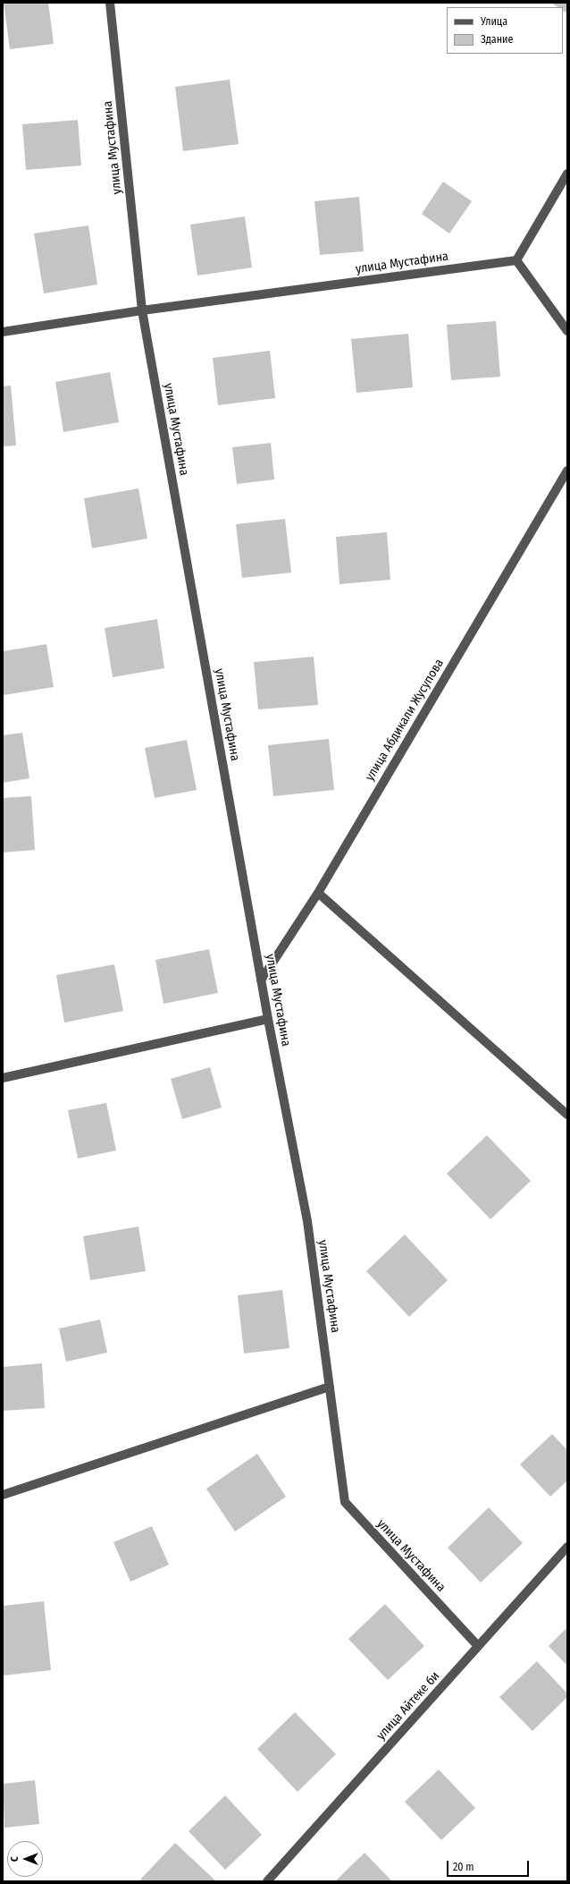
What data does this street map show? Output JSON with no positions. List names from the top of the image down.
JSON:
{
  "streets": {
    "street": ["улица Мустафина", "улица Абдикали Жусупова", "улица Айтеке би"]
  },
  "crossings": [
    ["улица Мустафина", "улица Абдикали Жусупова"],
    ["улица Мустафина", "улица Айтеке би"]
  ],
  "legend": ["Улица", "Здание"],
  "scale_bar": "20 m",
  "north": "left"
}
